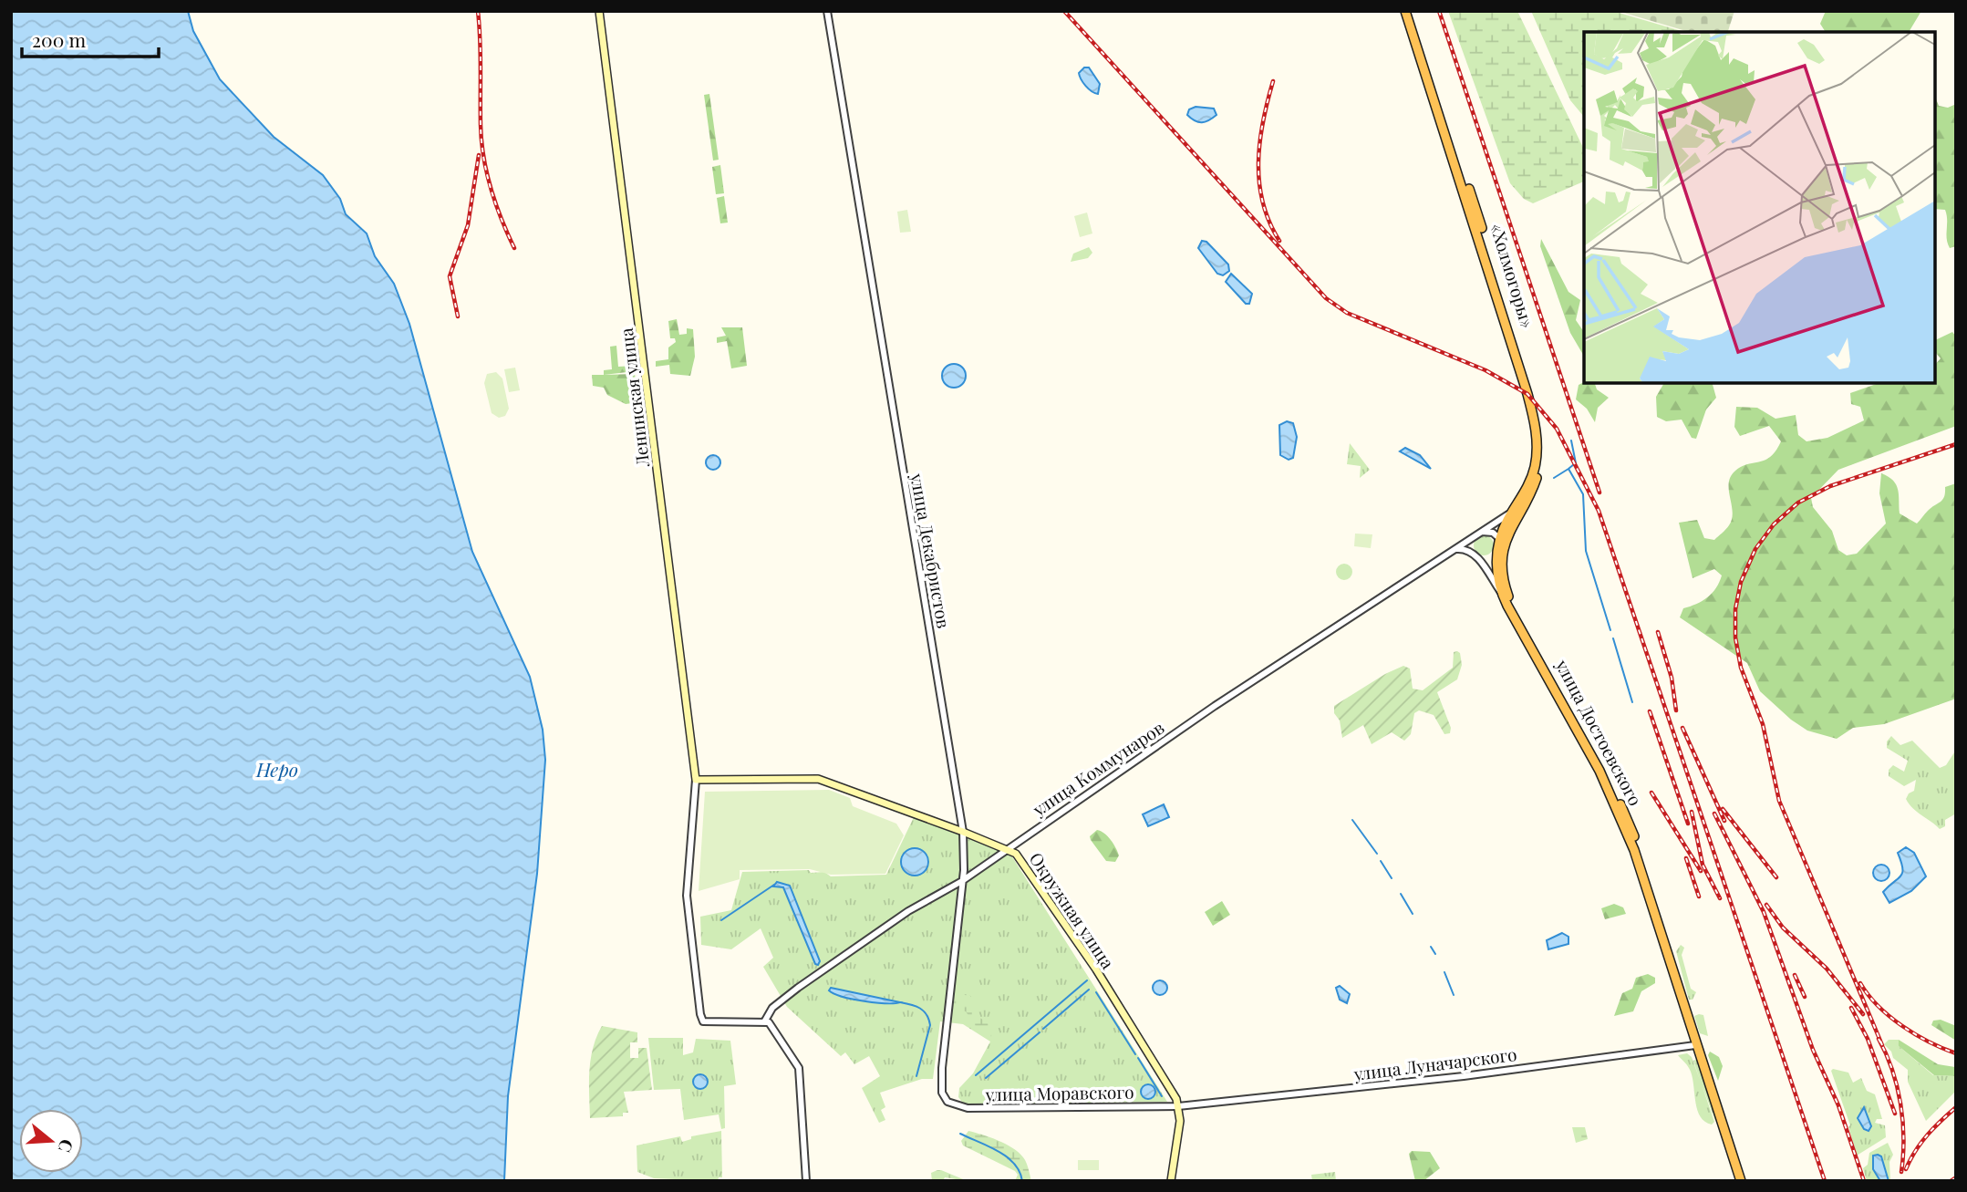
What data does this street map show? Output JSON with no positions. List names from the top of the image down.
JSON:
{
  "streets": {
    "highway": ["«Холмогоры»", "улица Достоевского"],
    "main road": ["Ленинская улица", "Окружная улица"],
    "street": [
      "улица Декабристов",
      "улица Коммунаров",
      "улица Луначарского",
      "улица Моравского"
    ]
  },
  "crossings": [
    ["«Холмогоры»", "улица Достоевского"],
    ["«Холмогоры»", "улица Коммунаров"],
    ["Ленинская улица", "Окружная улица"],
    ["улица Декабристов", "улица Коммунаров"],
    ["улица Декабристов", "Окружная улица"],
    ["улица Декабристов", "улица Моравского"],
    ["улица Достоевского", "улица Коммунаров"],
    ["улица Достоевского", "улица Луначарского"],
    ["улица Коммунаров", "Окружная улица"],
    ["Окружная улица", "улица Луначарского"],
    ["Окружная улица", "улица Моравского"],
    ["улица Луначарского", "улица Моравского"]
  ],
  "water": ["Неро"],
  "scale_bar": "200 m",
  "north": "right"
}
